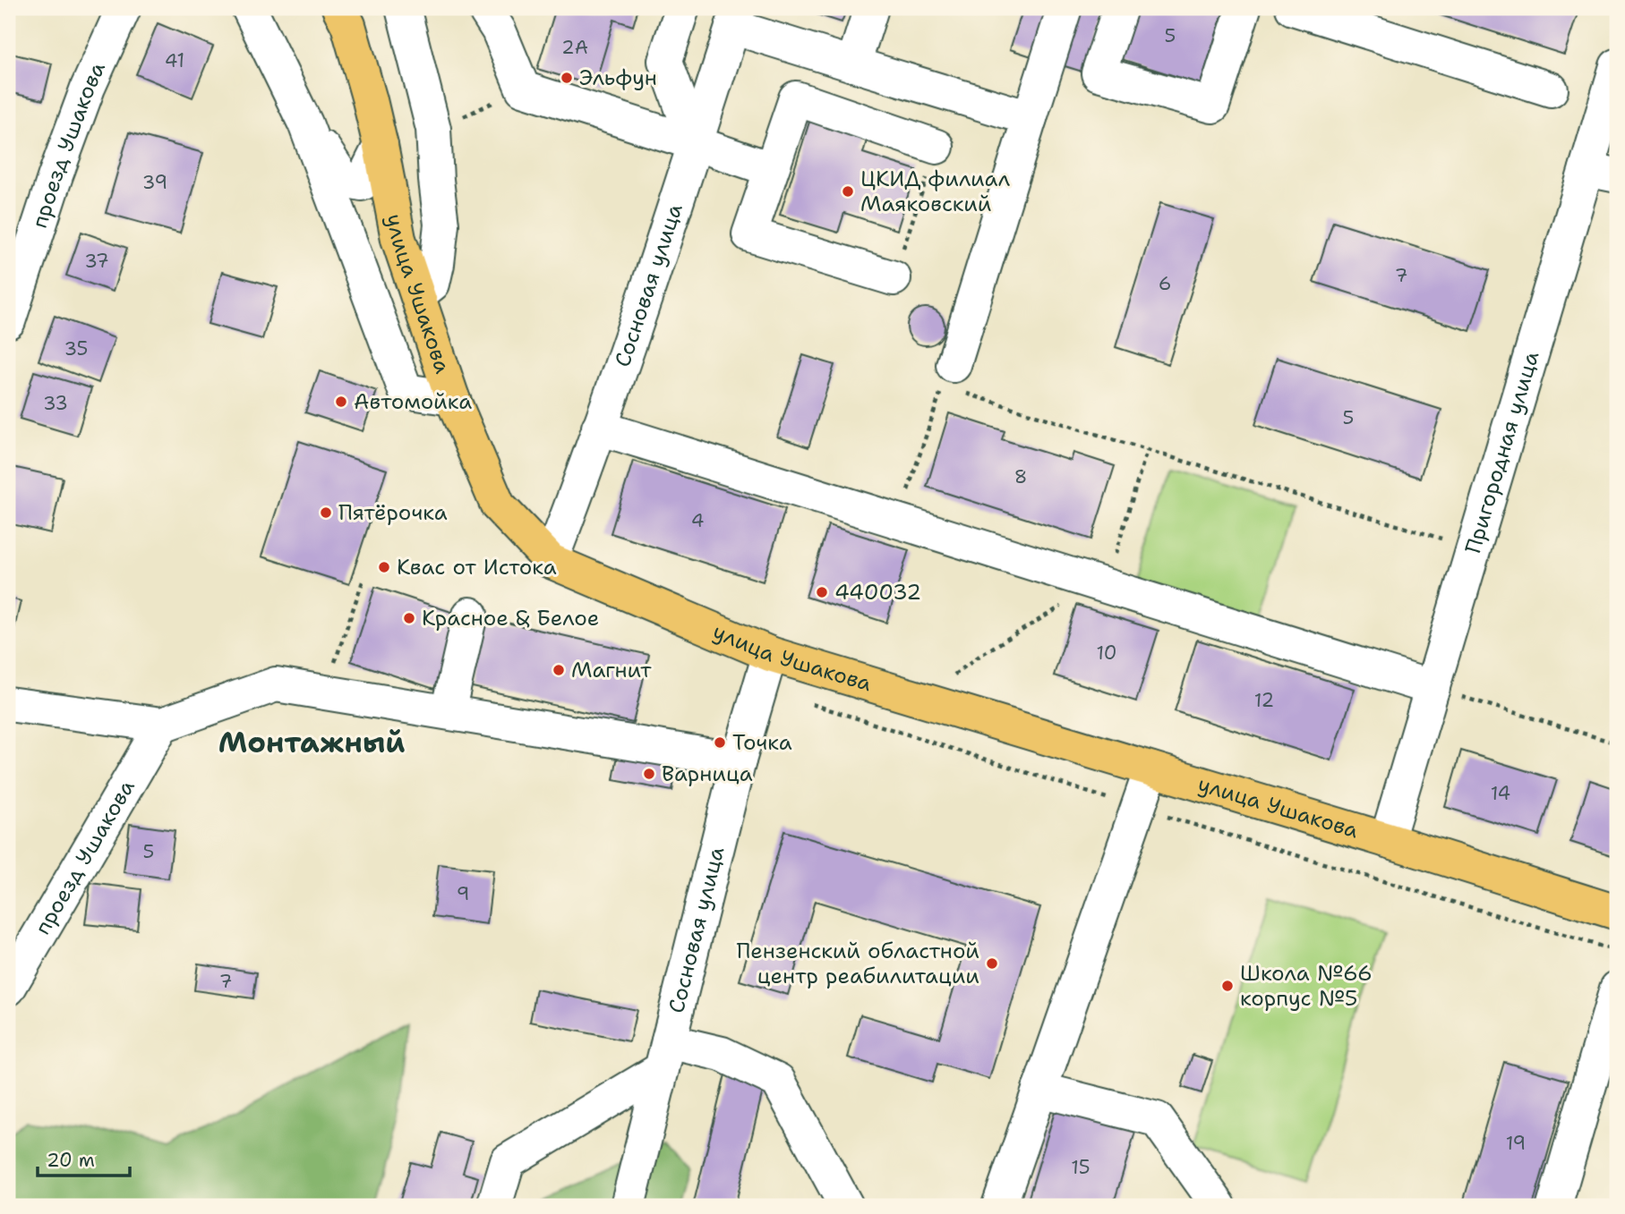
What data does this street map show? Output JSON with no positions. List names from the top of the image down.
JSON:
{
  "streets": {
    "main road": ["улица Ушакова"],
    "street": ["проезд Ушакова", "Сосновая улица", "Пригородная улица"]
  },
  "crossings": [
    ["Сосновая улица", "улица Ушакова"],
    ["улица Ушакова", "Пригородная улица"]
  ],
  "districts": ["Монтажный"],
  "places": [
    "Эльфун",
    "ЦКИД филиал Маяковский",
    "Автомойка",
    "Пятёрочка",
    "Квас от Истока",
    "440032",
    "Красное & Белое",
    "Магнит",
    "Точка",
    "Варница",
    "Пензенский областной центр реабилитации",
    "Школа №66 корпус №5"
  ],
  "house_numbers": [
    "5",
    "2А",
    "41",
    "39",
    "37",
    "7",
    "6",
    "35",
    "33",
    "5",
    "8",
    "4",
    "10",
    "12",
    "14",
    "5",
    "9",
    "7",
    "19",
    "15"
  ],
  "scale_bar": "20 m"
}
